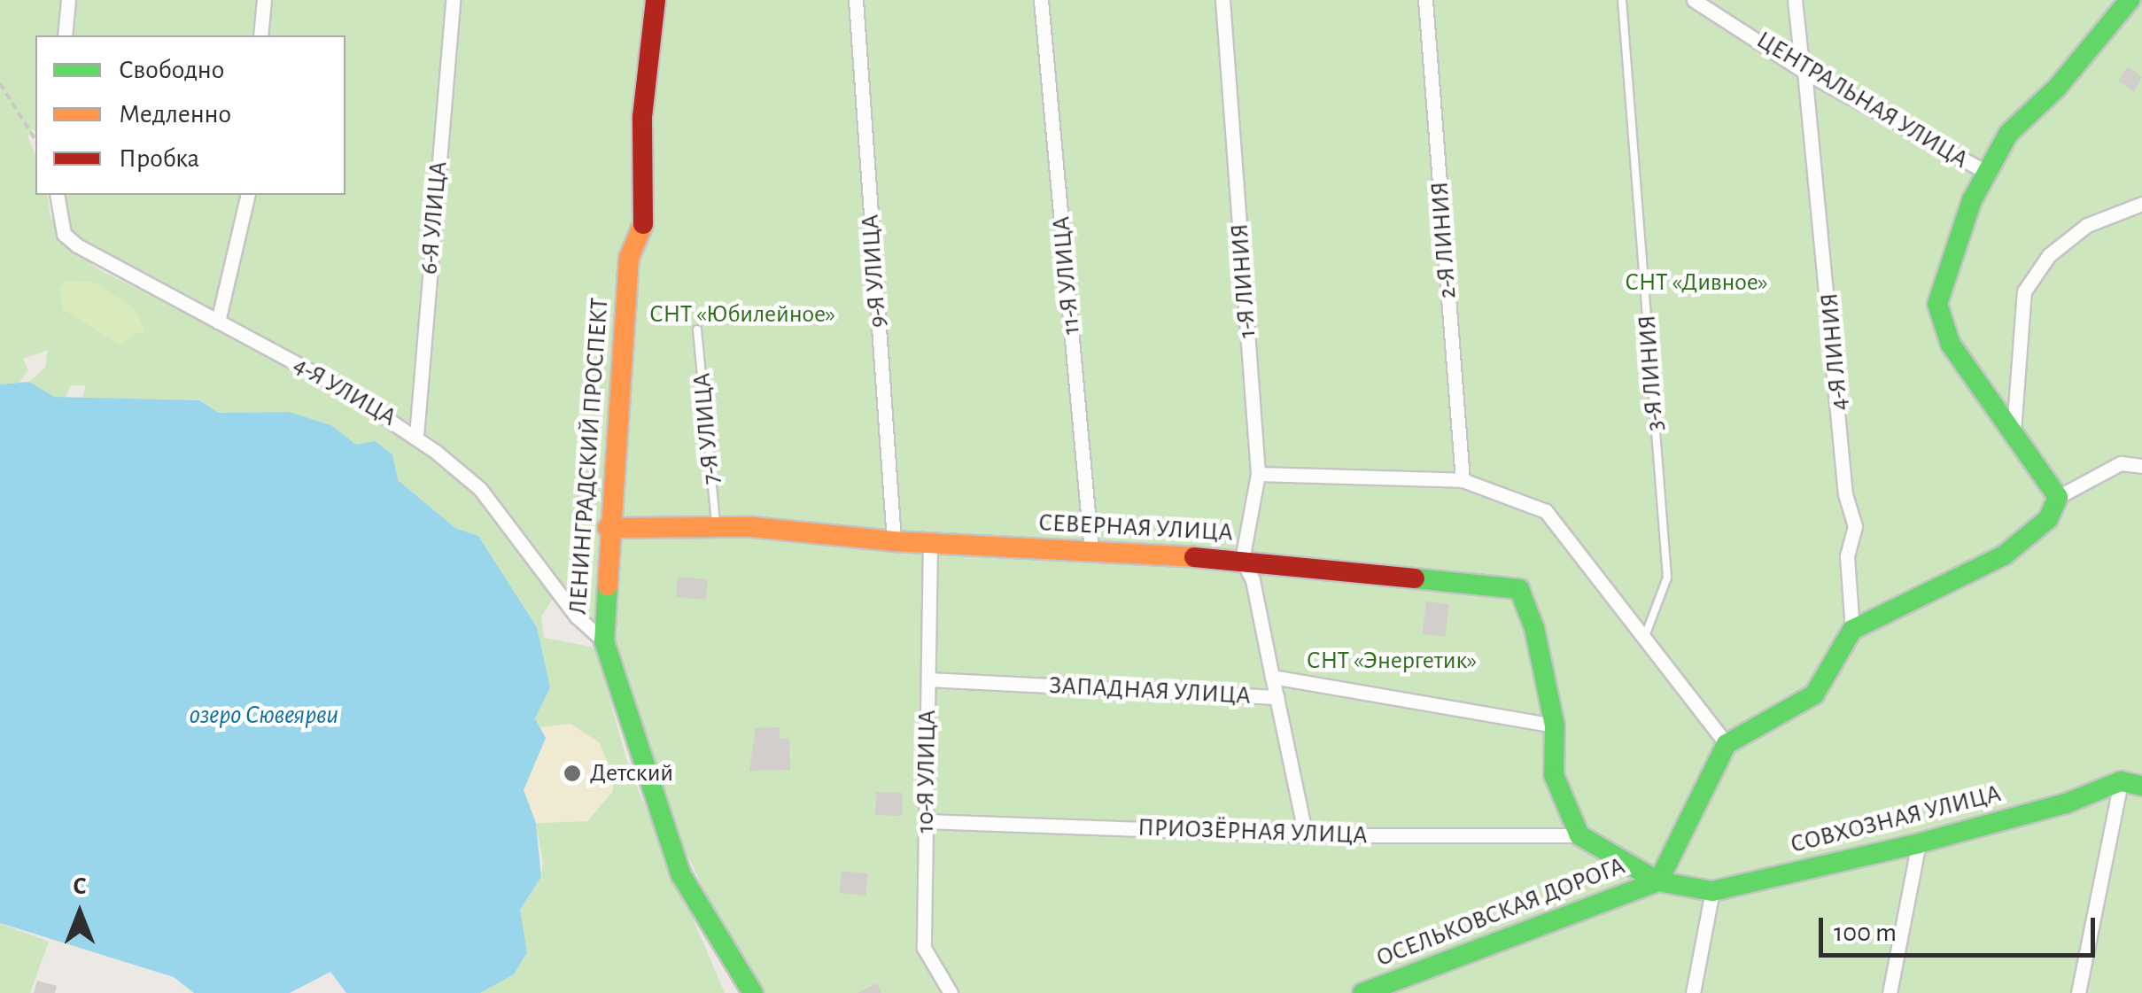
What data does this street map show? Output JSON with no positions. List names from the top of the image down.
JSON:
{
  "streets": {
    "street": [
      "ЦЕНТРАЛЬНАЯ УЛИЦА",
      "6-Я УЛИЦА",
      "2-Я ЛИНИЯ",
      "9-Я УЛИЦА",
      "11-Я УЛИЦА",
      "1-Я ЛИНИЯ",
      "4-Я ЛИНИЯ",
      "4-Я УЛИЦА",
      "ЛЕНИНГРАДСКИЙ ПРОСПЕКТ",
      "СЕВЕРНАЯ УЛИЦА",
      "ЗАПАДНАЯ УЛИЦА",
      "10-Я УЛИЦА",
      "СОВХОЗНАЯ УЛИЦА",
      "ПРИОЗЁРНАЯ УЛИЦА",
      "ОСЕЛЬКОВСКАЯ ДОРОГА"
    ],
    "lane": ["3-Я ЛИНИЯ", "7-Я УЛИЦА"]
  },
  "crossings": [
    ["ЦЕНТРАЛЬНАЯ УЛИЦА", "4-Я ЛИНИЯ"],
    ["6-Я УЛИЦА", "4-Я УЛИЦА"],
    ["9-Я УЛИЦА", "СЕВЕРНАЯ УЛИЦА"],
    ["11-Я УЛИЦА", "СЕВЕРНАЯ УЛИЦА"],
    ["1-Я ЛИНИЯ", "СЕВЕРНАЯ УЛИЦА"],
    ["4-Я УЛИЦА", "ЛЕНИНГРАДСКИЙ ПРОСПЕКТ"],
    ["7-Я УЛИЦА", "СЕВЕРНАЯ УЛИЦА"],
    ["ЛЕНИНГРАДСКИЙ ПРОСПЕКТ", "СЕВЕРНАЯ УЛИЦА"],
    ["СЕВЕРНАЯ УЛИЦА", "ЗАПАДНАЯ УЛИЦА"],
    ["СЕВЕРНАЯ УЛИЦА", "10-Я УЛИЦА"],
    ["ЗАПАДНАЯ УЛИЦА", "10-Я УЛИЦА"],
    ["10-Я УЛИЦА", "ПРИОЗЁРНАЯ УЛИЦА"],
    ["СОВХОЗНАЯ УЛИЦА", "ОСЕЛЬКОВСКАЯ ДОРОГА"]
  ],
  "water": ["озеро Сювеярви"],
  "parks": ["СНТ «Дивное»", "СНТ «Юбилейное»", "СНТ «Энергетик»"],
  "places": ["Детский"],
  "legend": ["Свободно", "Медленно", "Пробка"],
  "scale_bar": "100 m",
  "north": "top"
}
